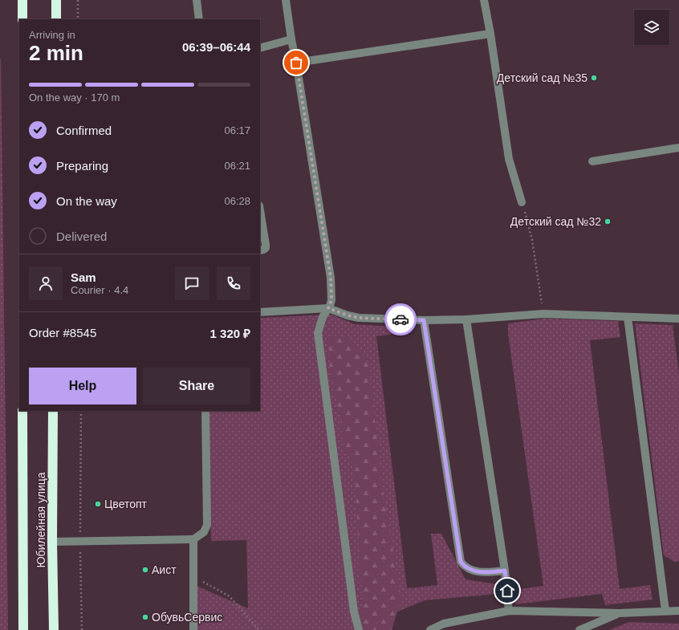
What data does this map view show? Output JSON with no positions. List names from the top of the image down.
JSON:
{
  "streets": {
    "highway": ["Юбилейная улица"]
  },
  "places": [
    "Детский сад №35",
    "Детский сад №32",
    "Цветопт",
    "Аист",
    "ОбувьСервис"
  ],
  "page": {
    "heading": ["2 min", "Arriving in", "06:39–06:44"],
    "panel": [
      "Sam",
      "Courier · 4.4",
      "Order #8545",
      "1 320 ₽"
    ],
    "bar": "On the way · 170 m",
    "list": [
      ["Confirmed", "06:17"],
      ["Preparing", "06:21"],
      ["On the way", "06:28"],
      "Delivered"
    ],
    "buttons": ["Help", "Share"]
  }
}
